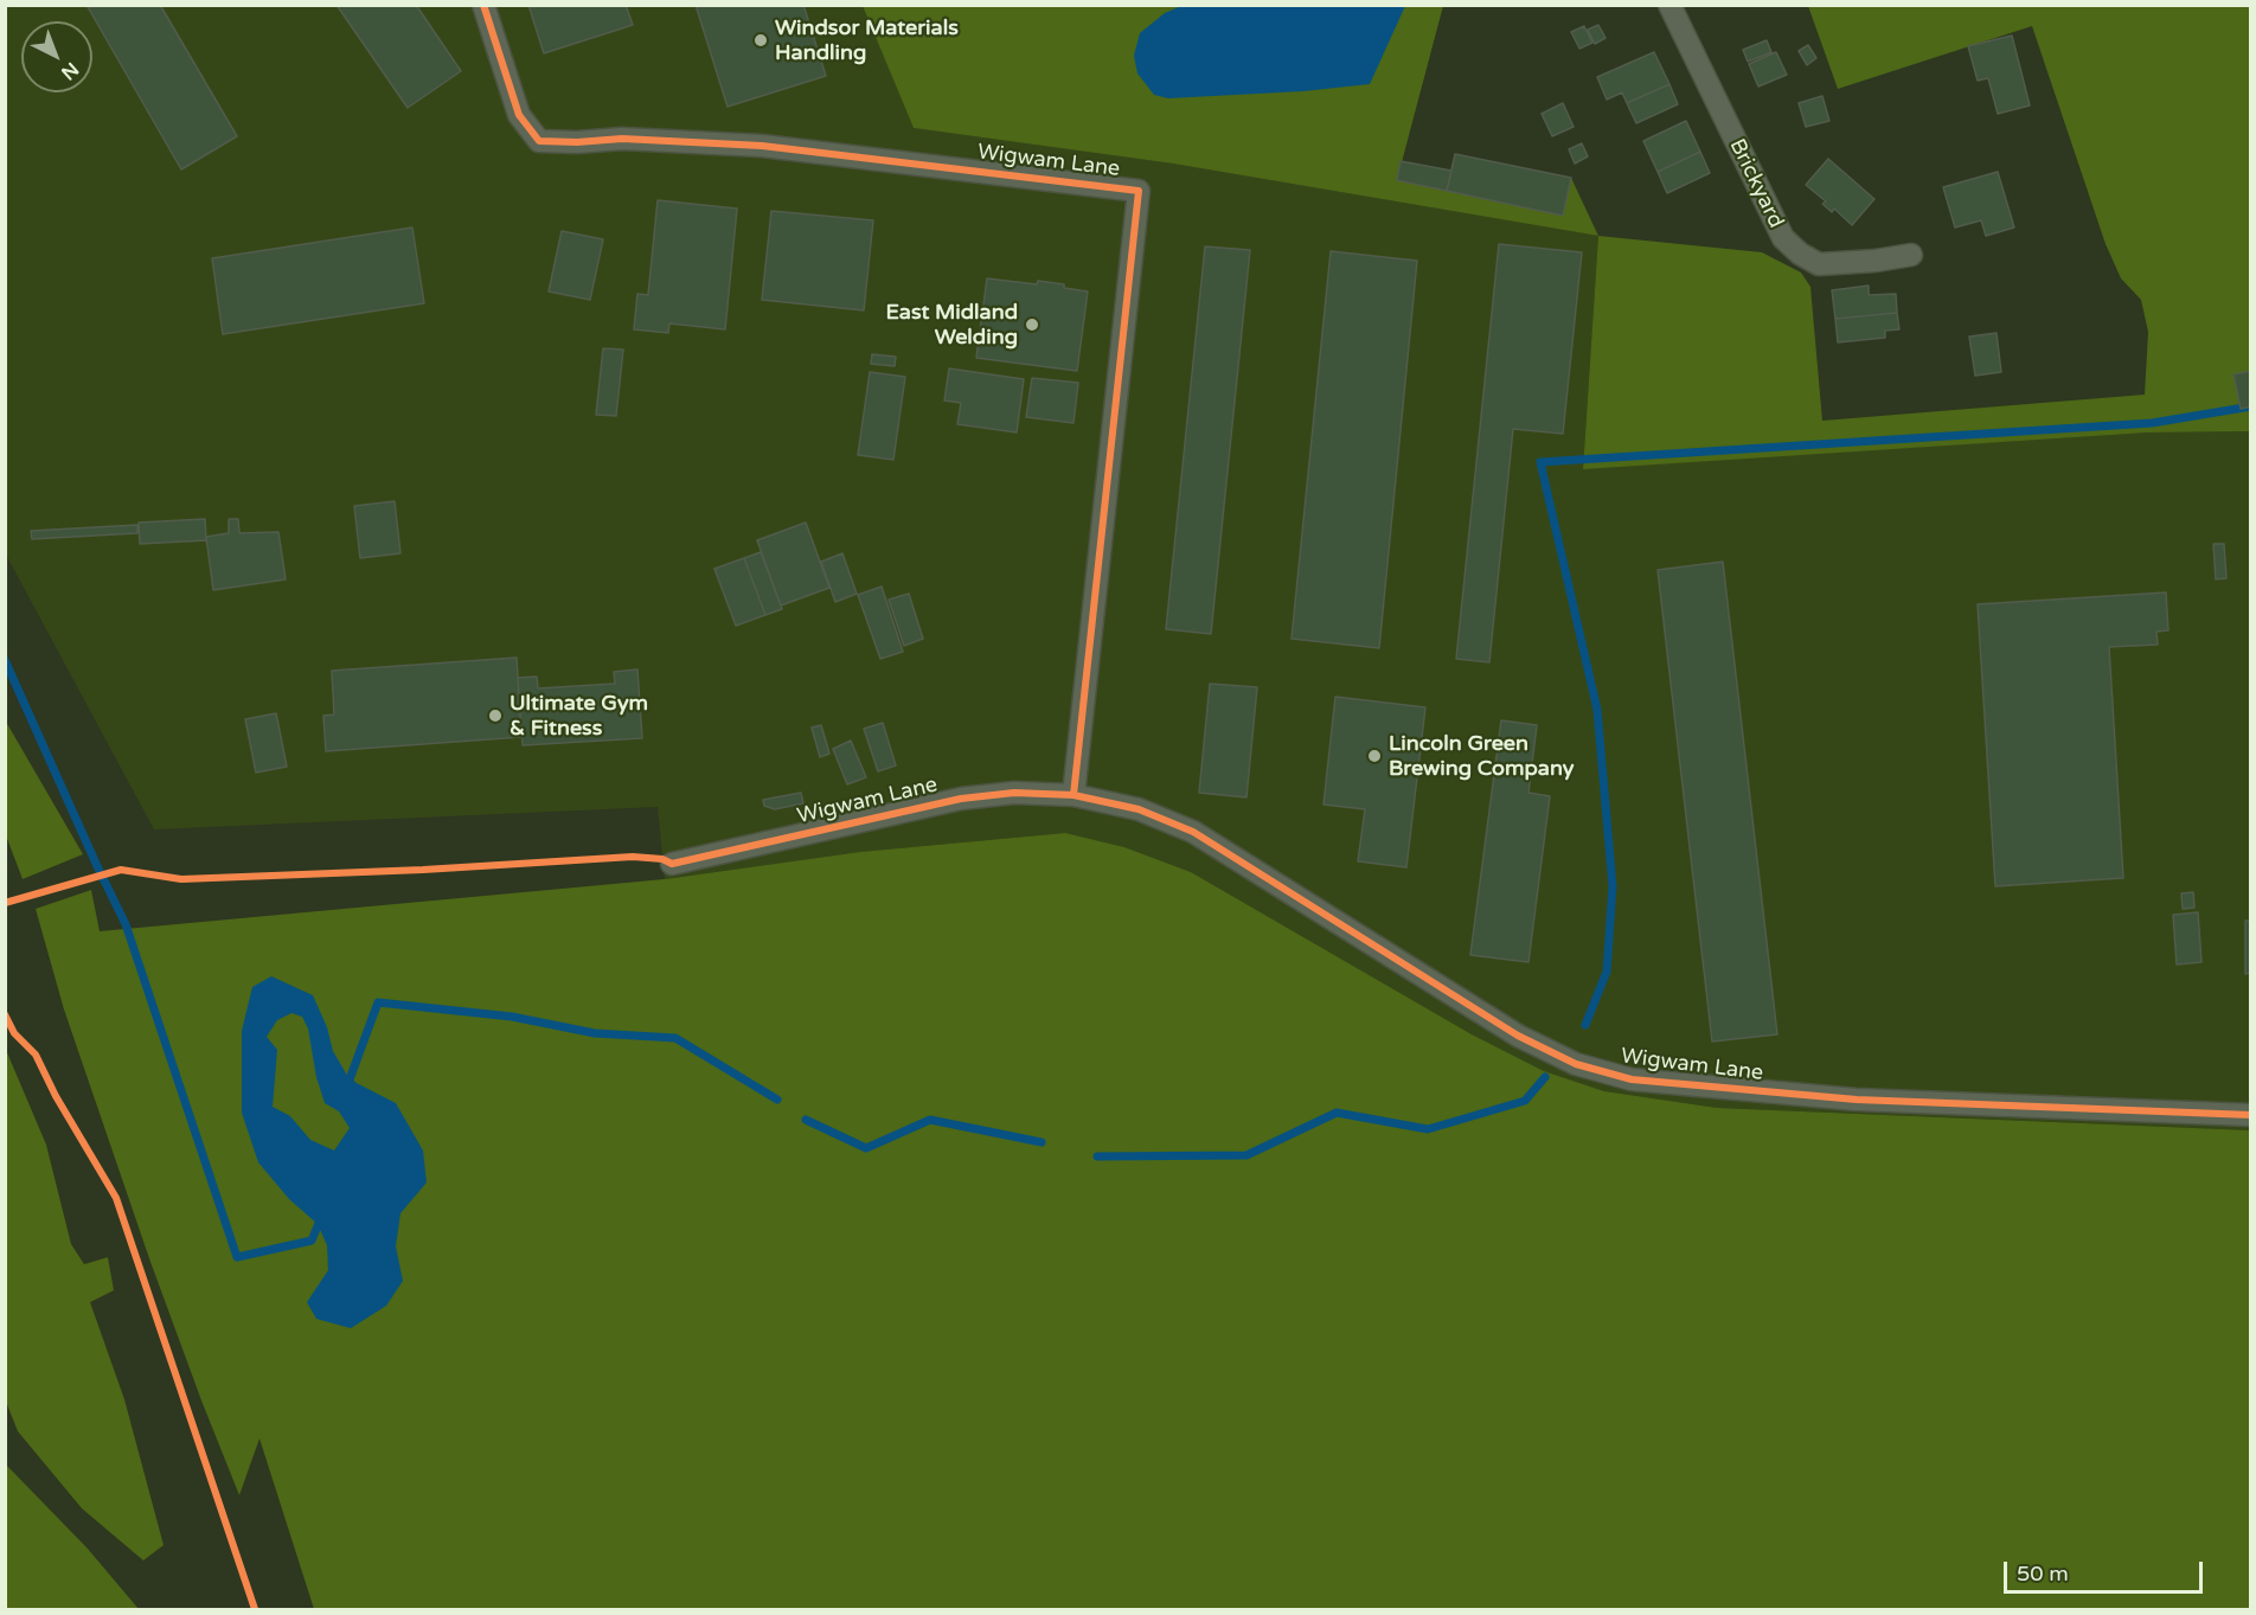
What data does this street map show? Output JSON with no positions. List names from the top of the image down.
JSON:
{
  "streets": {
    "street": ["Wigwam Lane", "Brickyard"]
  },
  "places": [
    "Windsor Materials Handling",
    "East Midland Welding",
    "Ultimate Gym & Fitness",
    "Lincoln Green Brewing Company"
  ],
  "scale_bar": "50 m",
  "north": "bottom right"
}
